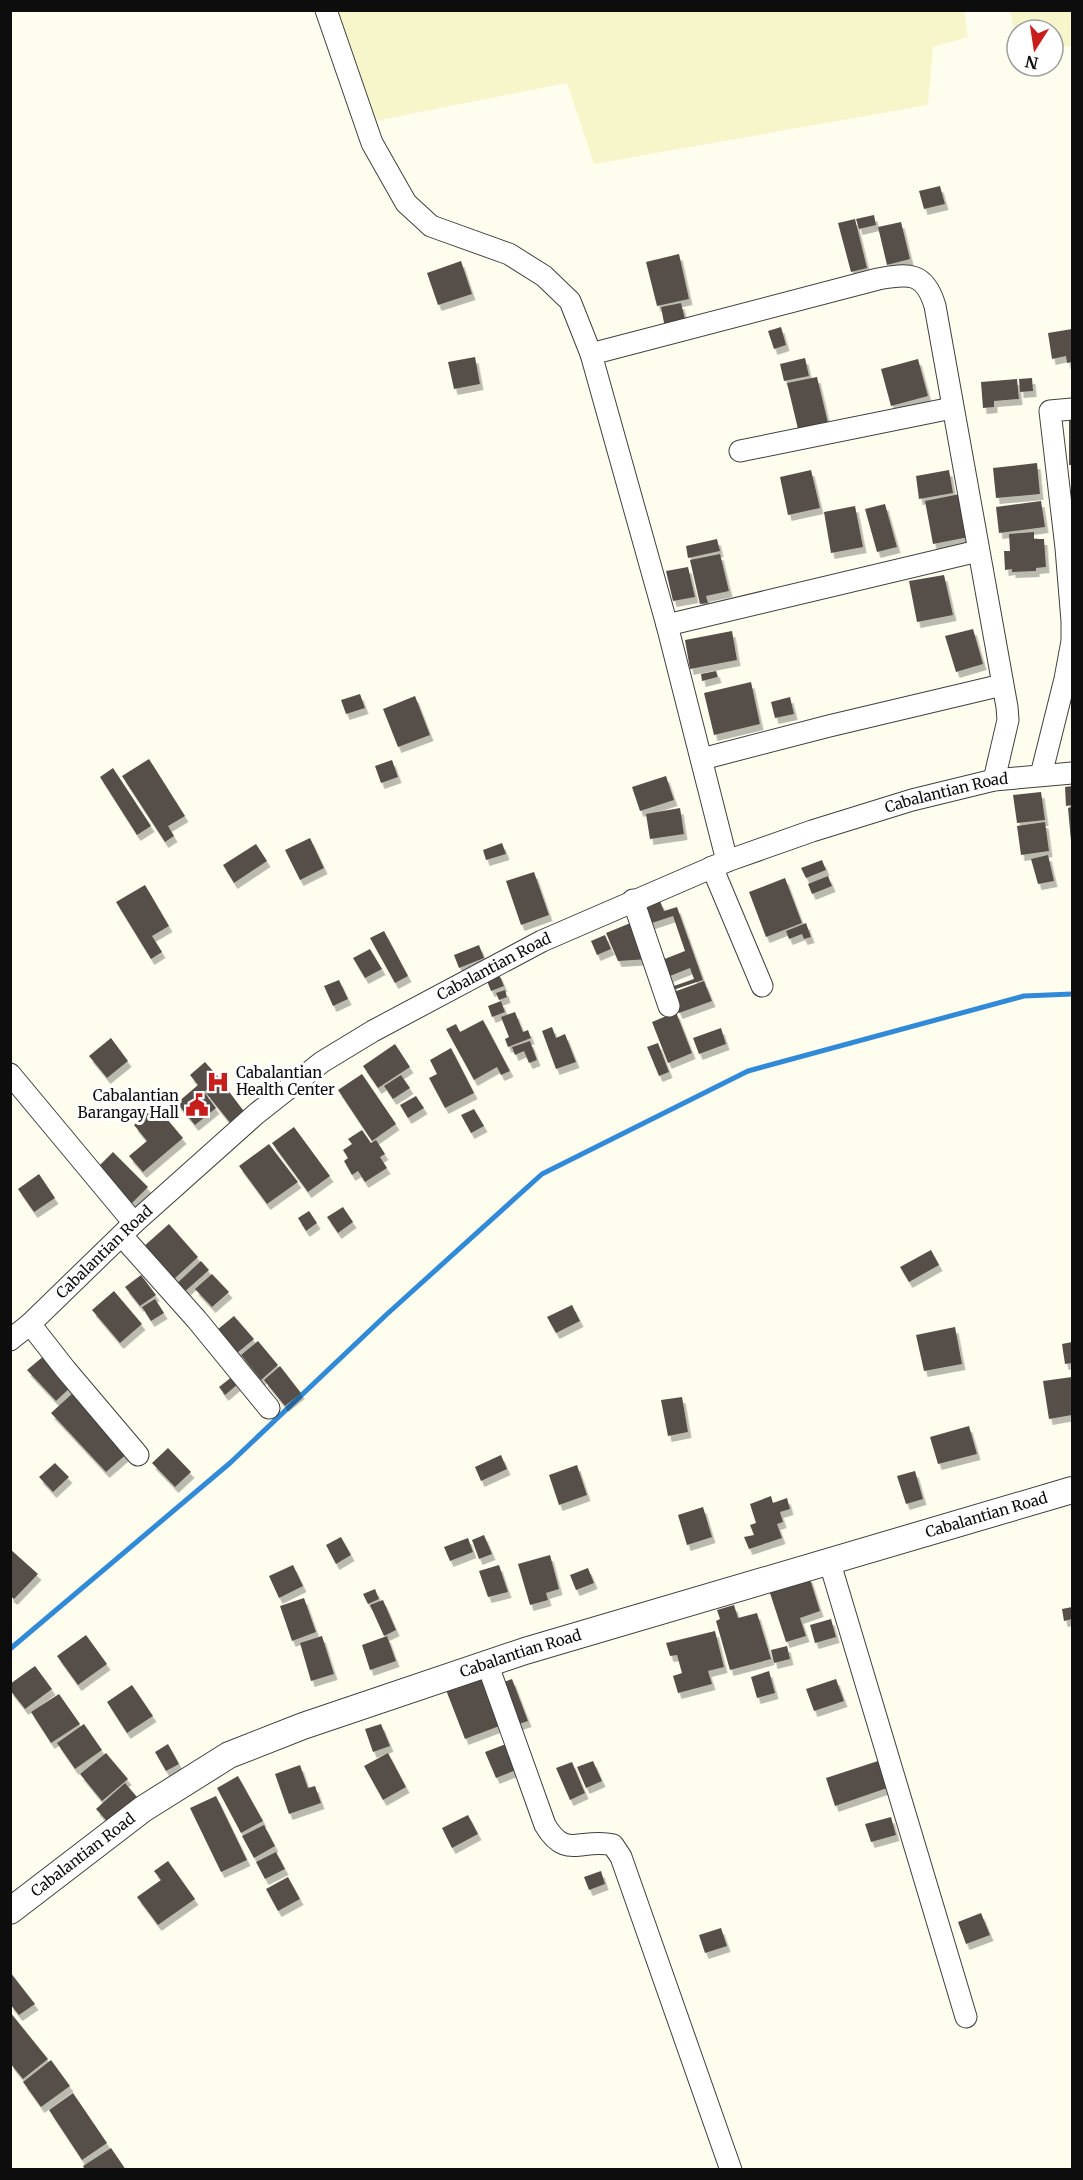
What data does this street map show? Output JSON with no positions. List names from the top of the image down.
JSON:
{
  "streets": {
    "street": ["Cabalantian Road"]
  },
  "places": {
    "hospital": ["Cabalantian Health Center"],
    "public building": ["Cabalantian Barangay Hall"]
  },
  "north": "bottom"
}
